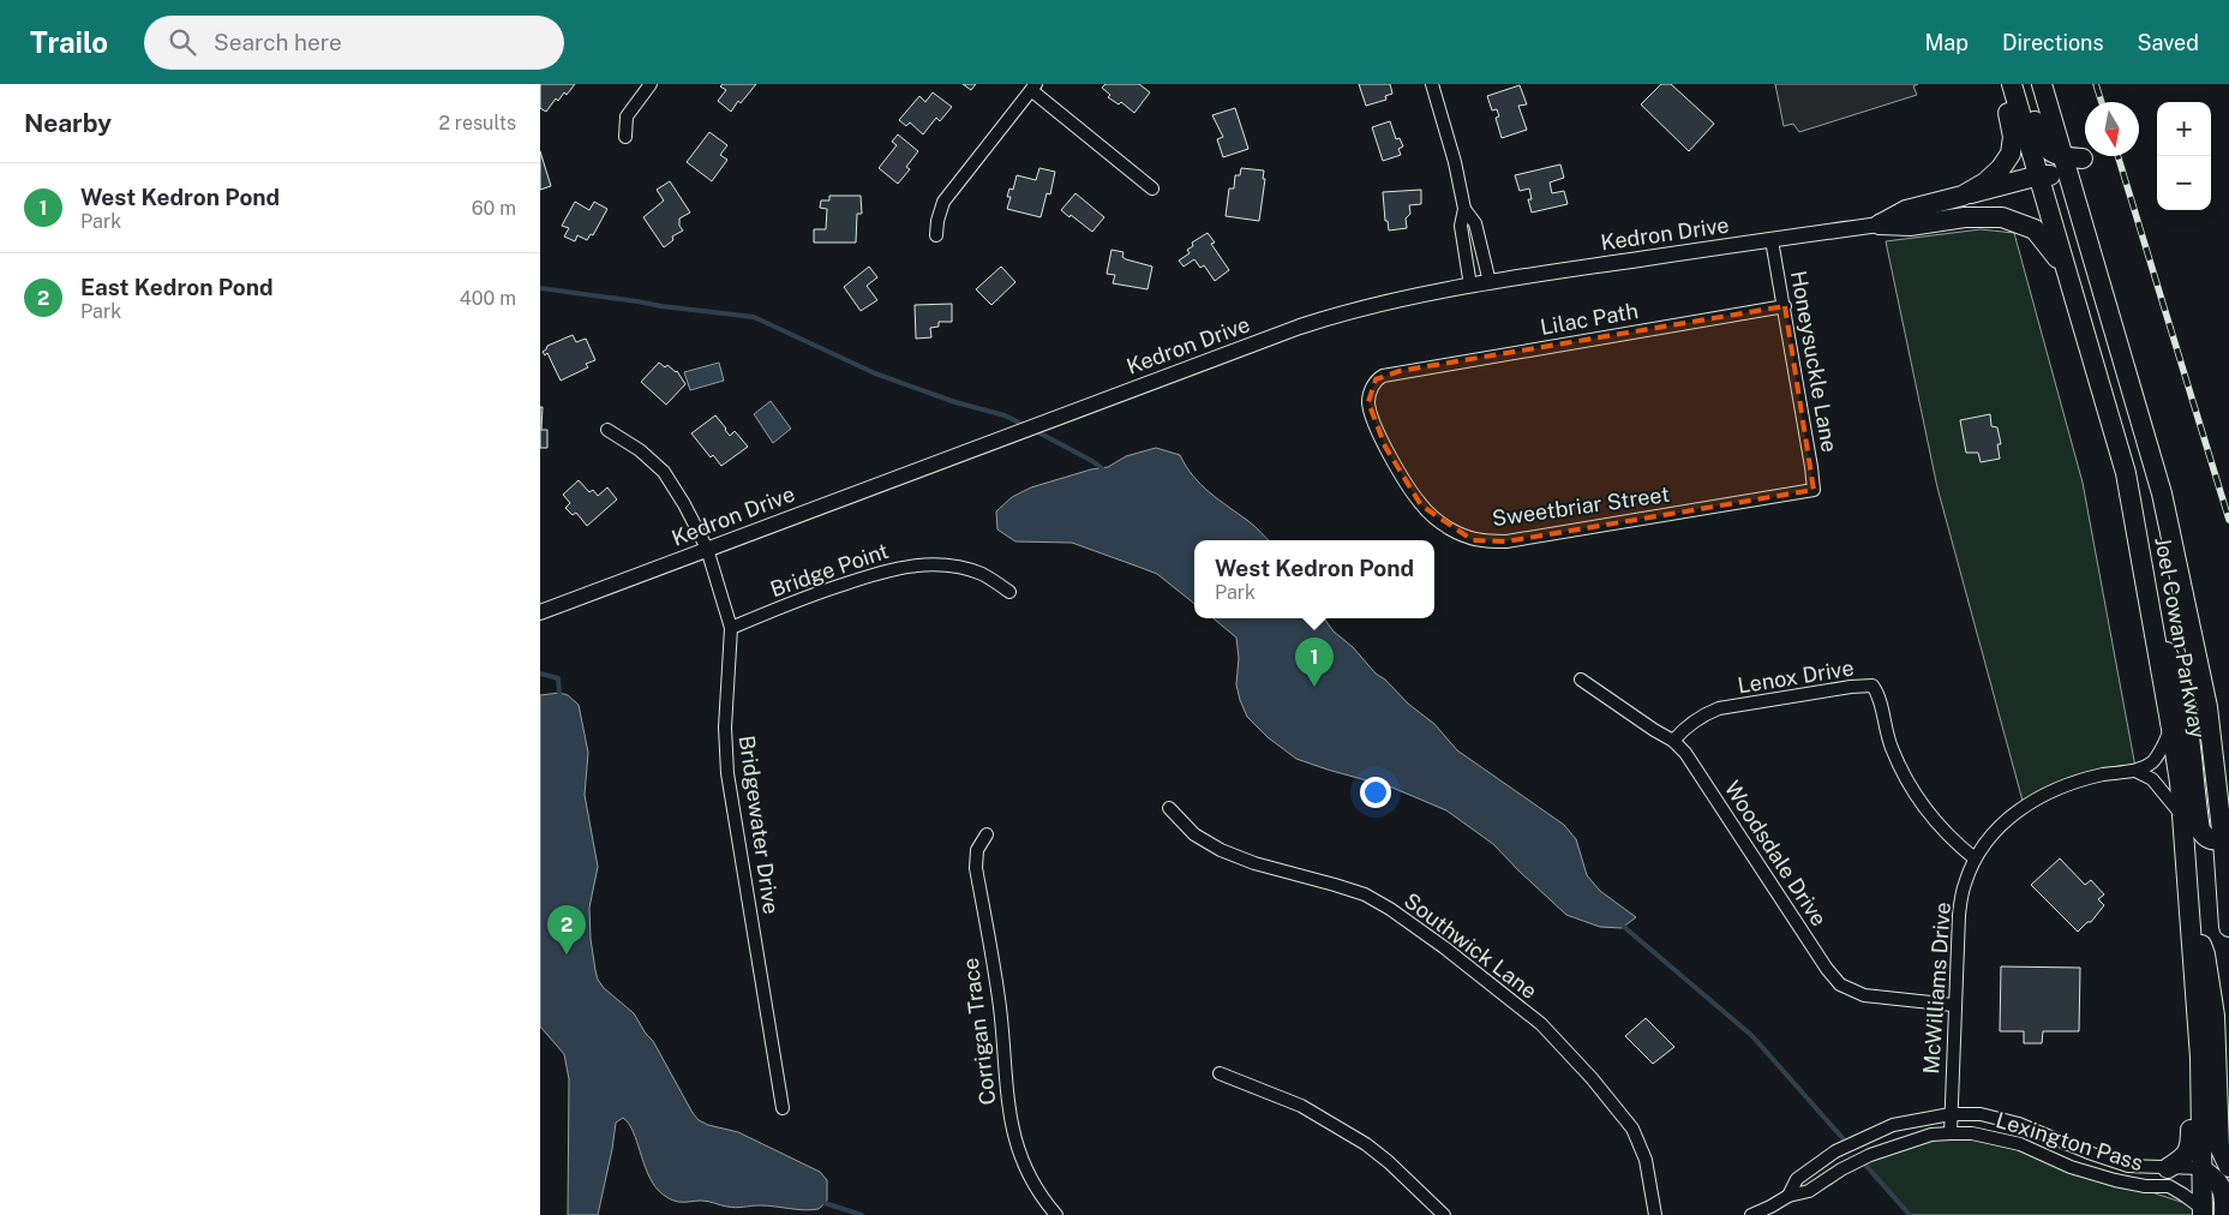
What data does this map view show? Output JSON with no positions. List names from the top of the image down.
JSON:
{
  "streets": {
    "main road": ["Joel Cowan Parkway"],
    "street": [
      "Kedron Drive",
      "Lilac Path",
      "Honeysuckle Lane",
      "Sweetbriar Street",
      "Bridge Point",
      "Lenox Drive",
      "Bridgewater Drive",
      "Woodsdale Drive",
      "Southwick Lane",
      "McWilliams Drive",
      "Corrigan Trace",
      "Lexington Pass"
    ]
  },
  "crossings": [
    ["Kedron Drive", "Honeysuckle Lane"],
    ["Kedron Drive", "Bridgewater Drive"],
    ["Lilac Path", "Honeysuckle Lane"],
    ["Lilac Path", "Sweetbriar Street"],
    ["Honeysuckle Lane", "Sweetbriar Street"],
    ["Bridge Point", "Bridgewater Drive"],
    ["Joel Cowan Parkway", "Lexington Pass"],
    ["Lenox Drive", "Woodsdale Drive"],
    ["Lenox Drive", "McWilliams Drive"],
    ["Woodsdale Drive", "McWilliams Drive"],
    ["McWilliams Drive", "Lexington Pass"]
  ],
  "north": "bottom",
  "page": {
    "header": "Trailo",
    "search": "Search here",
    "nav": ["Map", "Directions", "Saved"],
    "heading": ["Nearby", "2 results"],
    "map_buttons": ["+", "−"],
    "list": [
      {
        "mark": "1",
        "name": "West Kedron Pond",
        "note": "Park",
        "value": "60 m"
      },
      {
        "mark": "2",
        "name": "East Kedron Pond",
        "note": "Park",
        "value": "400 m"
      }
    ],
    "popup": ["West Kedron Pond", "Park"],
    "pins": ["1", "2"]
  }
}
